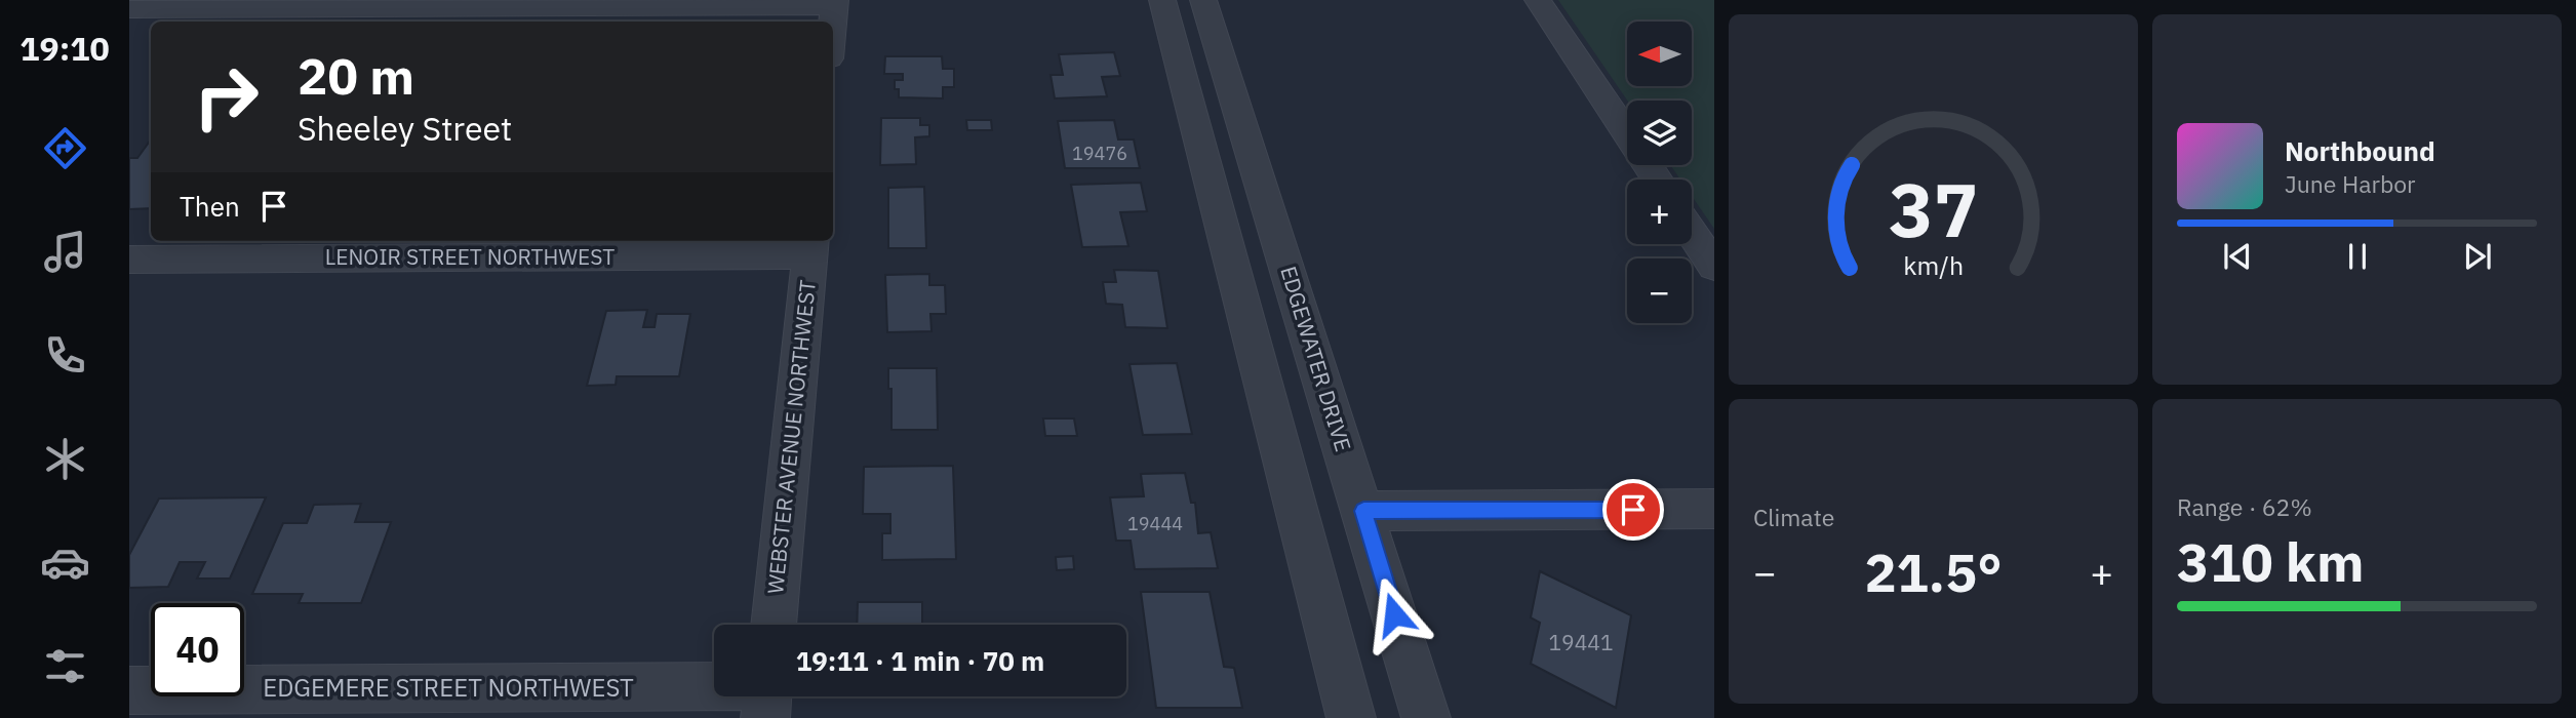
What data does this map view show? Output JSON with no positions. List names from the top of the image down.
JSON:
{
  "streets": {
    "street": [
      "LENOIR STREET NORTHWEST",
      "EDGEWATER DRIVE",
      "WEBSTER AVENUE NORTHWEST",
      "EDGEMERE STREET NORTHWEST"
    ]
  },
  "crossings": [
    ["LENOIR STREET NORTHWEST", "WEBSTER AVENUE NORTHWEST"]
  ],
  "house_numbers": ["19476", "19444", "19441"],
  "north": "left",
  "page": {
    "tabs": "19:10",
    "map_buttons": ["+", "−"],
    "turn": ["20 m", "Sheeley Street"],
    "song": ["Northbound", "June Harbor"],
    "then": "Then",
    "tile": [
      "Climate",
      ["Range · 62%", "310 km"]
    ],
    "heat": ["−", "21.5°", "+"],
    "limit": "40",
    "trip": "19:11 · 1 min · 70 m",
    "gauge": ["37", "km/h"]
  }
}
